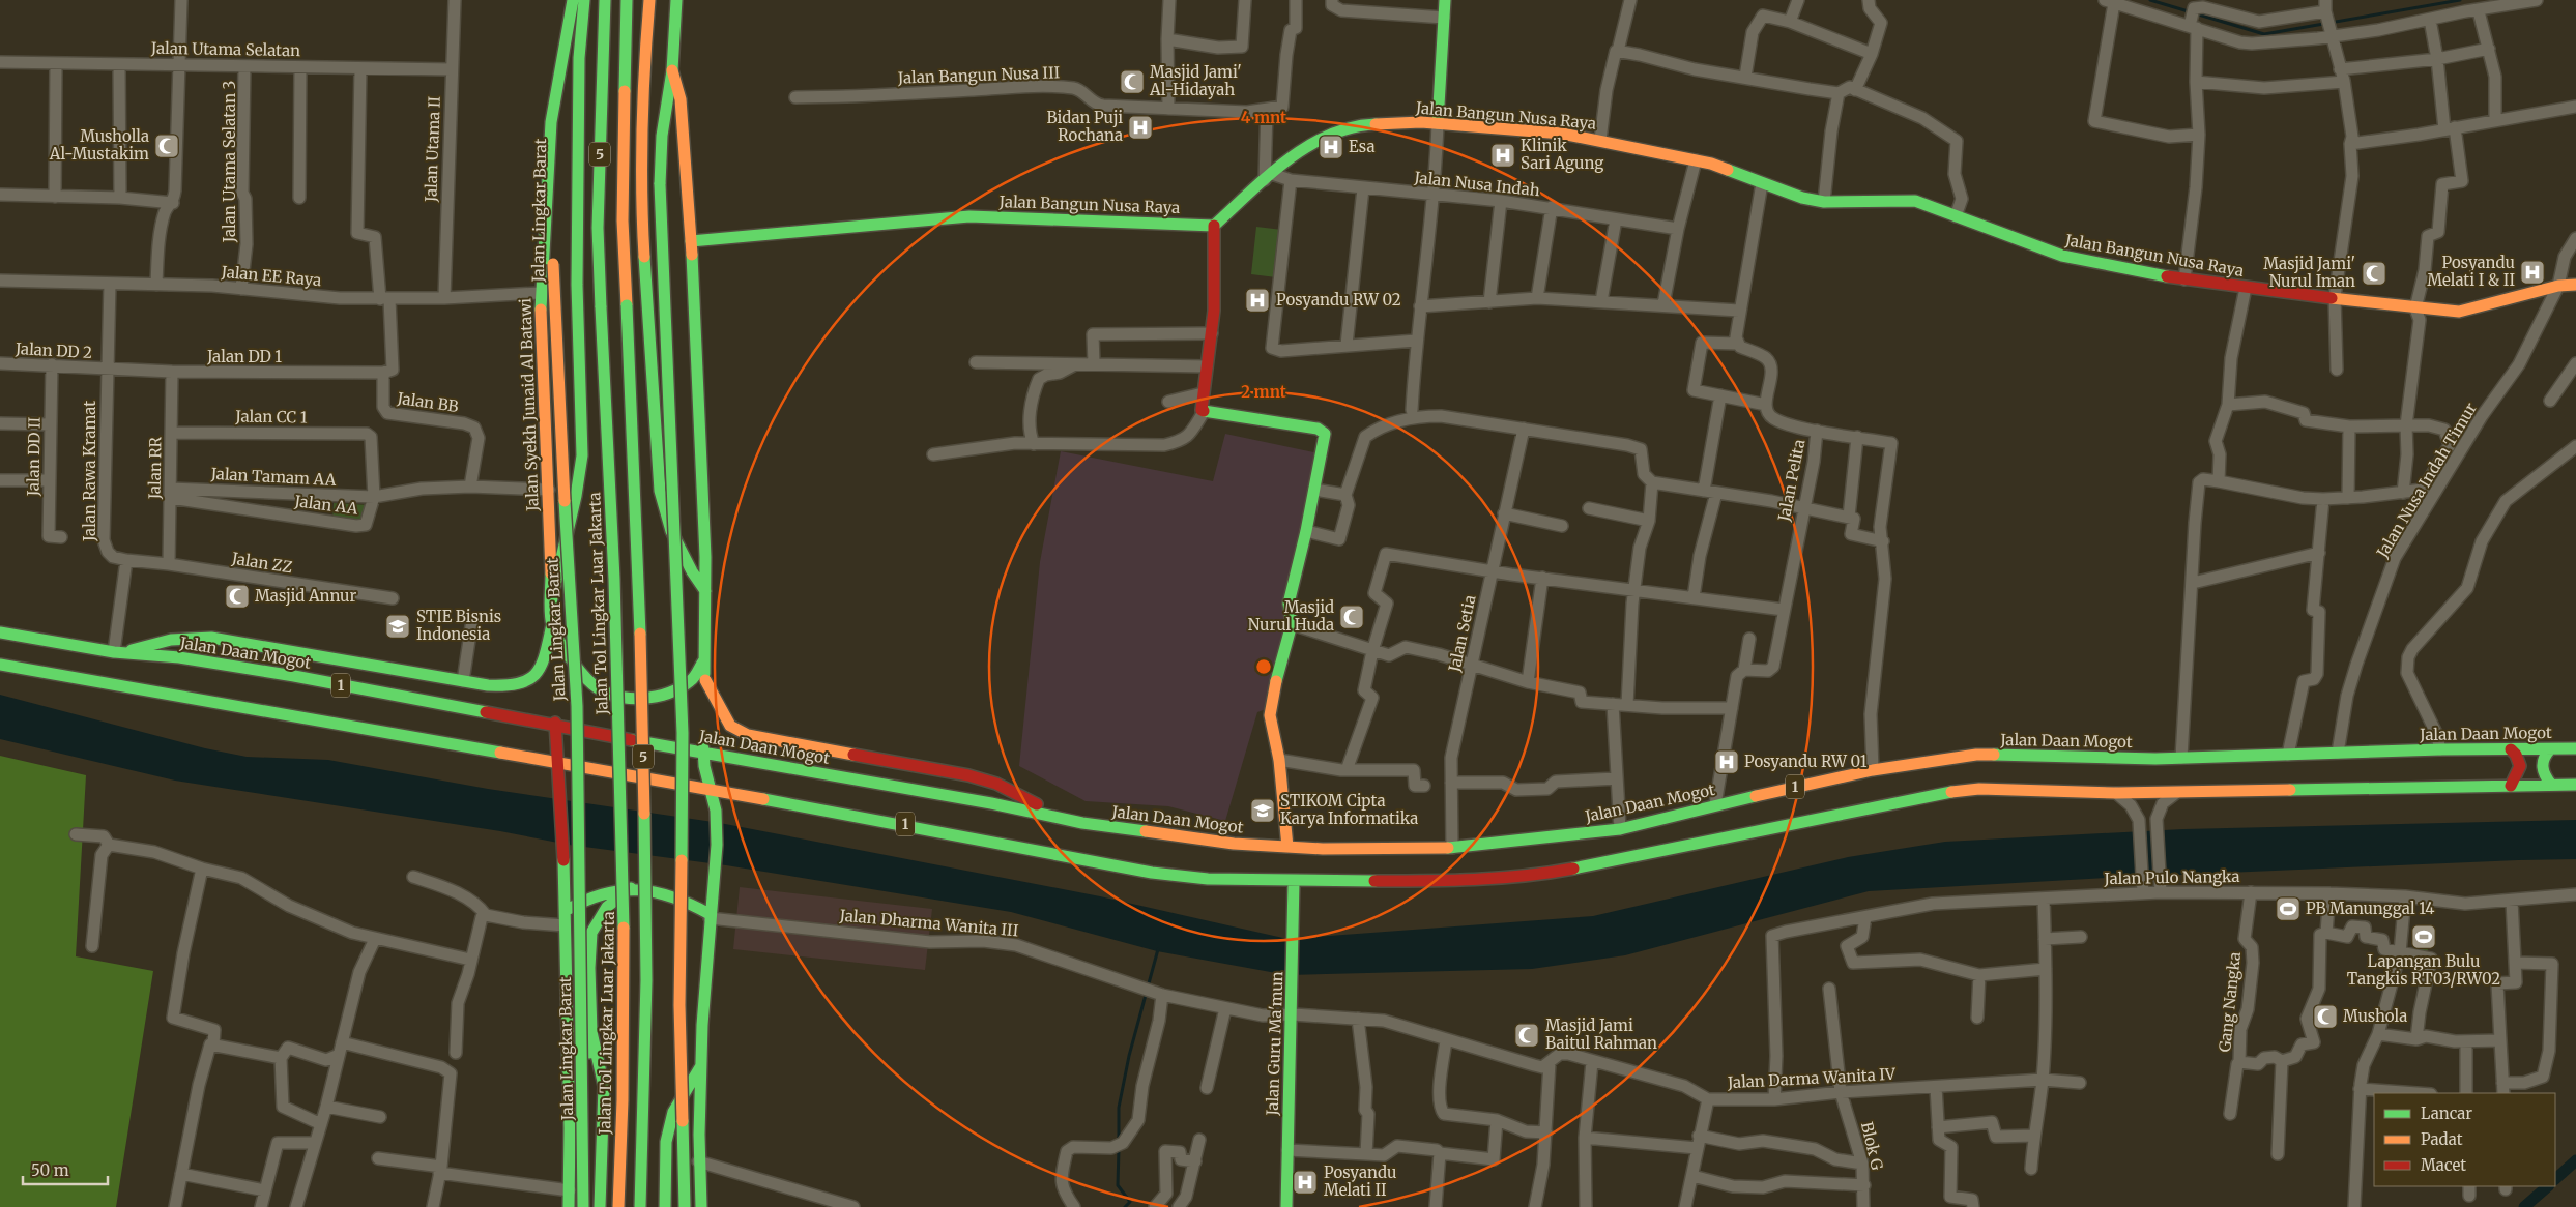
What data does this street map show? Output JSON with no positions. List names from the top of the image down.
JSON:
{
  "streets": {
    "main road": [
      "Jalan Bangun Nusa Raya",
      "5",
      "Jalan Lingkar Barat",
      "Jalan Syekh Junaid Al Batawi",
      "Jalan Tol Lingkar Luar Jakarta",
      "Jalan Daan Mogot",
      "1",
      "Jalan Guru Ma'mun"
    ],
    "street": [
      "Jalan Utama Selatan",
      "Jalan Bangun Nusa III",
      "Jalan Utama II",
      "Jalan Utama Selatan 3",
      "Jalan Nusa Indah",
      "Jalan EE Raya",
      "Jalan DD 2",
      "Jalan DD 1",
      "Jalan BB",
      "Jalan CC 1",
      "Jalan DD II",
      "Jalan RR",
      "Jalan Rawa Kramat",
      "Jalan Tamam AA",
      "Jalan Pelita",
      "Jalan Nusa Indah Timur",
      "Jalan AA",
      "Jalan ZZ",
      "Jalan Setia",
      "Jalan Pulo Nangka",
      "Jalan Dharma Wanita III",
      "Gang Nangka",
      "Jalan Darma Wanita IV",
      "Blok G"
    ]
  },
  "crossings": [
    ["Jalan Utama Selatan", "Jalan Utama II"],
    ["Jalan Utama Selatan", "Jalan Utama Selatan 3"],
    ["Jalan Bangun Nusa Raya", "Jalan Nusa Indah"],
    ["Jalan Bangun Nusa Raya", "Jalan Nusa Indah Timur"],
    ["Jalan Utama II", "Jalan EE Raya"],
    ["Jalan Utama Selatan 3", "Jalan EE Raya"],
    ["Jalan Lingkar Barat", "Jalan Syekh Junaid Al Batawi"],
    ["Jalan Lingkar Barat", "Jalan Daan Mogot"],
    ["Jalan Lingkar Barat", "1"],
    ["Jalan EE Raya", "Jalan Syekh Junaid Al Batawi"],
    ["Jalan EE Raya", "Jalan Rawa Kramat"],
    ["Jalan DD 2", "Jalan DD 1"],
    ["Jalan DD 2", "Jalan DD II"],
    ["Jalan DD 2", "Jalan Rawa Kramat"],
    ["Jalan DD 1", "Jalan BB"],
    ["Jalan DD 1", "Jalan RR"],
    ["Jalan DD 1", "Jalan Rawa Kramat"],
    ["Jalan BB", "Jalan AA"],
    ["Jalan Syekh Junaid Al Batawi", "Jalan AA"],
    ["Jalan CC 1", "Jalan RR"],
    ["Jalan CC 1", "Jalan Tamam AA"],
    ["Jalan CC 1", "Jalan AA"],
    ["Jalan RR", "Jalan Tamam AA"],
    ["Jalan RR", "Jalan AA"],
    ["Jalan RR", "Jalan ZZ"],
    ["Jalan Rawa Kramat", "Jalan ZZ"],
    ["Jalan Tamam AA", "Jalan AA"],
    ["Jalan Nusa Indah Timur", "Jalan Daan Mogot"],
    ["Jalan Setia", "Jalan Daan Mogot"],
    ["1", "Jalan Guru Ma'mun"],
    ["Jalan Pulo Nangka", "Gang Nangka"],
    ["Jalan Pulo Nangka", "Jalan Darma Wanita IV"],
    ["Jalan Dharma Wanita III", "Jalan Guru Ma'mun"],
    ["Jalan Dharma Wanita III", "Jalan Darma Wanita IV"],
    ["Jalan Guru Ma'mun", "Jalan Darma Wanita IV"],
    ["Jalan Darma Wanita IV", "Blok G"]
  ],
  "places": {
    "mosque": [
      "Masjid Jami' Al-Hidayah",
      "Musholla Al-Mustakim",
      "Masjid Jami' Nurul Iman",
      "Masjid Annur",
      "Masjid Nurul Huda",
      "Mushola",
      "Masjid Jami Baitul Rahman"
    ],
    "hospital": [
      "Bidan Puji Rochana",
      "Esa",
      "Klinik Sari Agung",
      "Posyandu Melati I & II",
      "Posyandu RW 02",
      "Posyandu RW 01",
      "Posyandu Melati II"
    ],
    "school or university": ["STIE Bisnis Indonesia", "STIKOM Cipta Karya Informatika"],
    "sports": ["PB Manunggal 14", "Lapangan Bulu Tangkis RT03/RW02"]
  },
  "legend": ["Lancar", "Padat", "Macet"],
  "scale_bar": "50 m",
  "rings": ["4 mnt", "2 mnt"]
}
